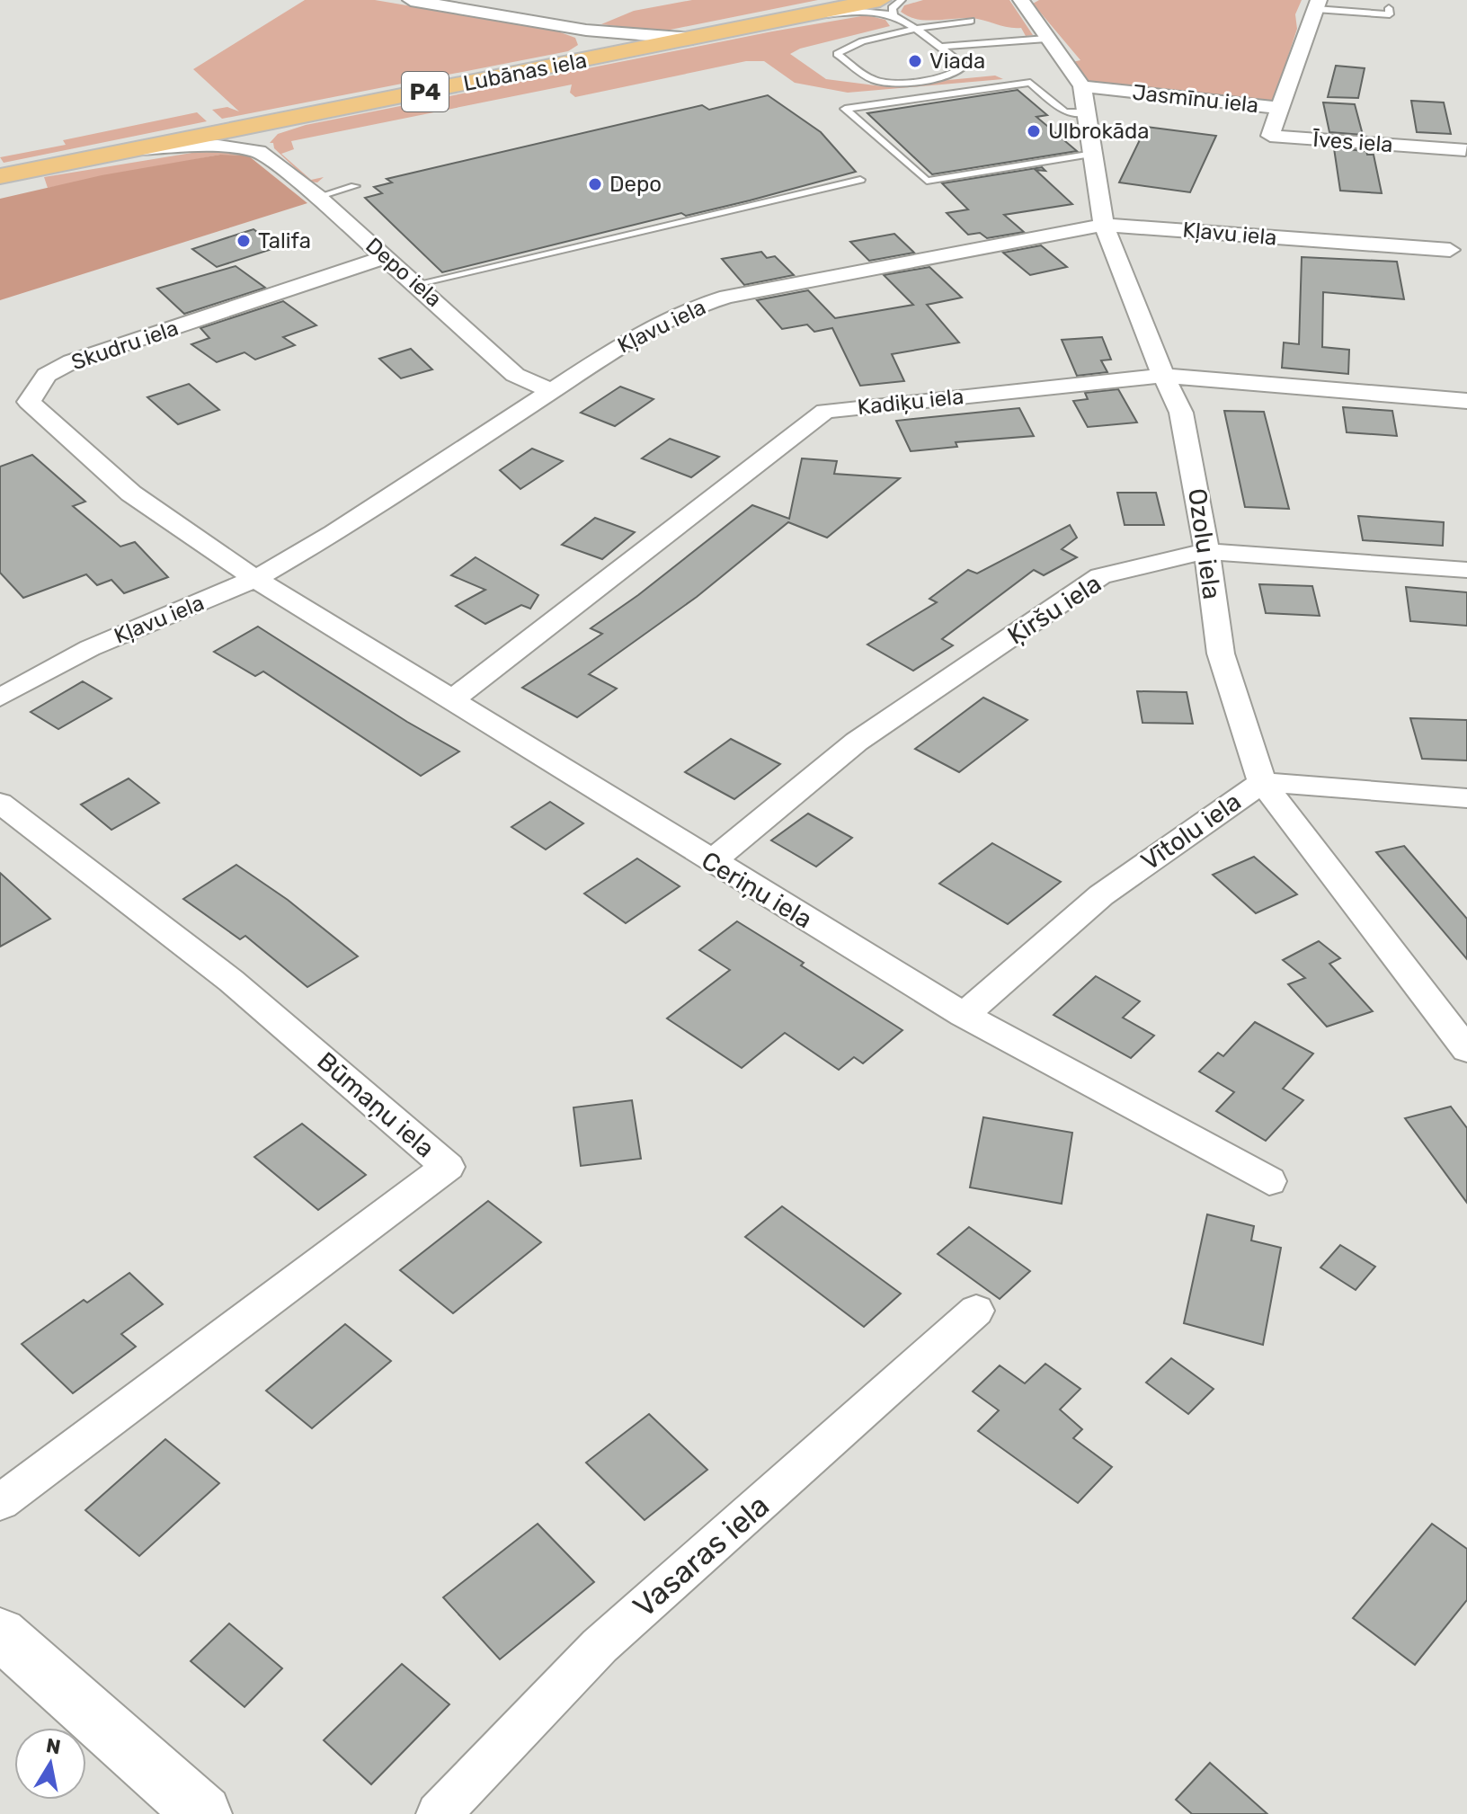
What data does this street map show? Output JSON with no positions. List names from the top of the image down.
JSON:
{
  "streets": {
    "main road": ["Lubānas iela", "P4"],
    "street": [
      "Jasmīnu iela",
      "Īves iela",
      "Kļavu iela",
      "Depo iela",
      "Skudru iela",
      "Kadiķu iela",
      "Ozolu iela",
      "Ķiršu iela",
      "Vītolu iela",
      "Ceriņu iela",
      "Būmaņu iela",
      "Vasaras iela"
    ]
  },
  "crossings": [
    ["Jasmīnu iela", "Īves iela"],
    ["Jasmīnu iela", "Ozolu iela"],
    ["Kļavu iela", "Depo iela"],
    ["Kļavu iela", "Skudru iela"],
    ["Kļavu iela", "Ozolu iela"],
    ["Kļavu iela", "Ceriņu iela"],
    ["Depo iela", "Skudru iela"],
    ["Skudru iela", "Ceriņu iela"],
    ["Kadiķu iela", "Ozolu iela"],
    ["Kadiķu iela", "Ceriņu iela"],
    ["Ozolu iela", "Ķiršu iela"],
    ["Ozolu iela", "Vītolu iela"],
    ["Ķiršu iela", "Ceriņu iela"],
    ["Vītolu iela", "Ceriņu iela"]
  ],
  "places": [
    "Viada",
    "Ulbrokāda",
    "Depo",
    "Talifa"
  ],
  "north": "top"
}
